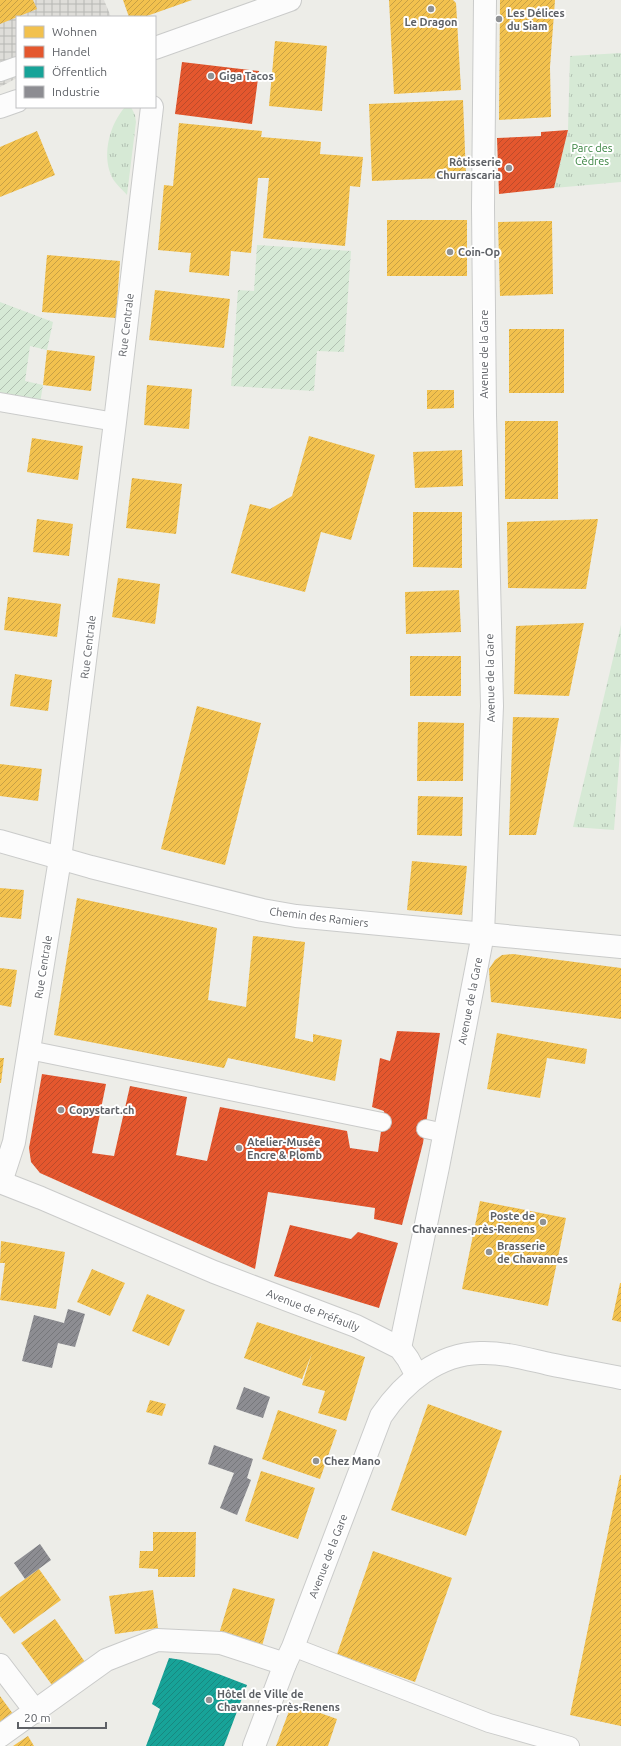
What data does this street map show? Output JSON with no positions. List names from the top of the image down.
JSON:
{
  "streets": {
    "street": [
      "Rue Centrale",
      "Avenue de la Gare",
      "Chemin des Ramiers",
      "Avenue de Préfaully"
    ]
  },
  "crossings": [
    ["Rue Centrale", "Chemin des Ramiers"],
    ["Rue Centrale", "Avenue de Préfaully"],
    ["Avenue de la Gare", "Chemin des Ramiers"],
    ["Avenue de la Gare", "Avenue de Préfaully"]
  ],
  "parks": ["Parc des Cèdres"],
  "places": [
    "Le Dragon",
    "Les Délices du Siam",
    "Giga Tacos",
    "Rôtisserie Churrascaria",
    "Coin-Op",
    "Copystart.ch",
    "Atelier-Musée Encre & Plomb",
    "Poste de Chavannes-près-Renens",
    "Brasserie de Chavannes",
    "Chez Mano",
    "Hôtel de Ville de Chavannes-près-Renens"
  ],
  "legend": [
    "Wohnen",
    "Handel",
    "Öffentlich",
    "Industrie"
  ],
  "scale_bar": "20 m"
}
